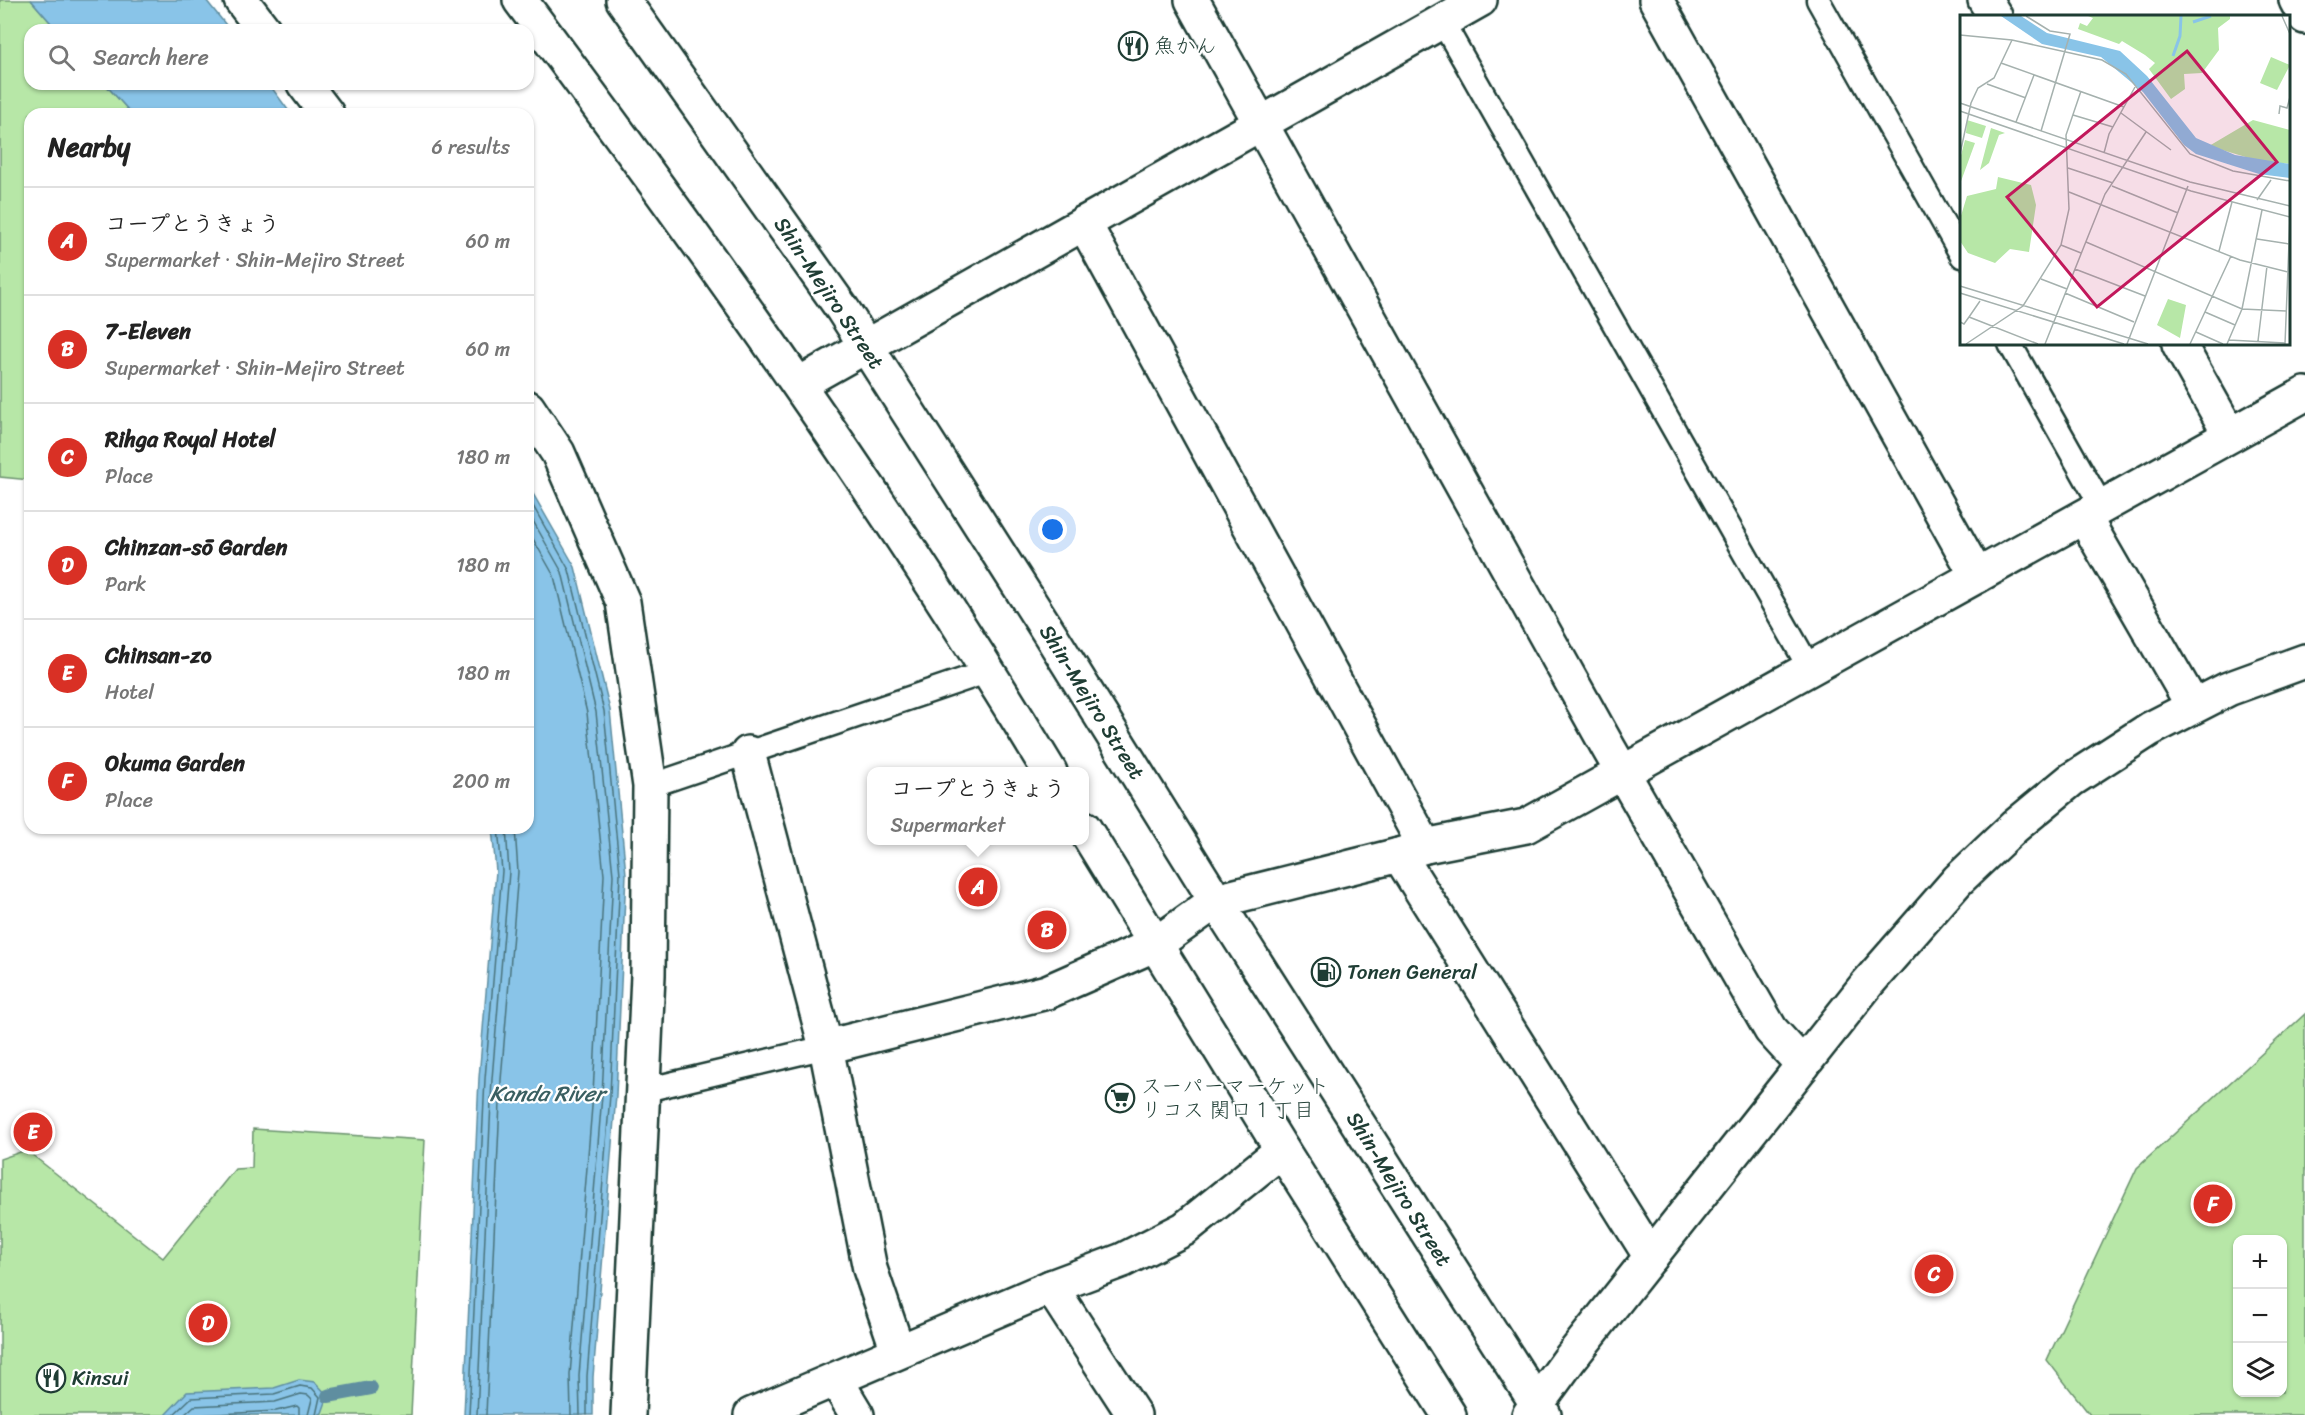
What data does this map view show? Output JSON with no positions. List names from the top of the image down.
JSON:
{
  "streets": {
    "street": ["Shin-Mejiro Street"]
  },
  "water": ["Kanda River"],
  "places": {
    "restaurant": ["魚かん", "Kinsui"],
    "fuel station": ["Tonen General"],
    "supermarket": ["スーパーマーケット リコス 関口１丁目"]
  },
  "page": {
    "search": "Search here",
    "heading": ["Nearby", "6 results"],
    "list": [
      {
        "mark": "A",
        "name": "コープとうきょう",
        "note": "Supermarket · Shin-Mejiro Street",
        "value": "60 m"
      },
      {
        "mark": "B",
        "name": "7-Eleven",
        "note": "Supermarket · Shin-Mejiro Street",
        "value": "60 m"
      },
      {
        "mark": "C",
        "name": "Rihga Royal Hotel",
        "note": "Place",
        "value": "180 m"
      },
      {
        "mark": "D",
        "name": "Chinzan-sō Garden",
        "note": "Park",
        "value": "180 m"
      },
      {
        "mark": "E",
        "name": "Chinsan-zo",
        "note": "Hotel",
        "value": "180 m"
      },
      {
        "mark": "F",
        "name": "Okuma Garden",
        "note": "Place",
        "value": "200 m"
      }
    ],
    "popup": ["コープとうきょう", "Supermarket"],
    "pins": [
      "A",
      "B",
      "E",
      "F",
      "C",
      "D"
    ],
    "map_buttons": ["+", "−"]
  }
}
